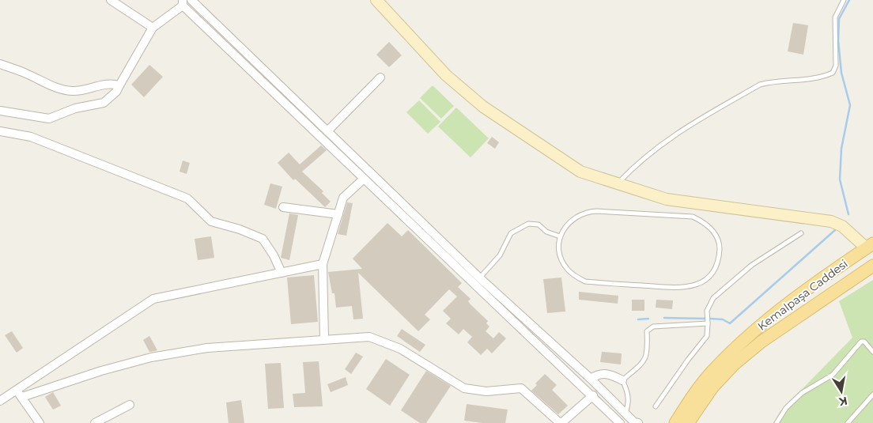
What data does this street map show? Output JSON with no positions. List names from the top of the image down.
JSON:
{
  "streets": {
    "main road": ["Kemalpaşa Caddesi"]
  },
  "north": "bottom"
}
